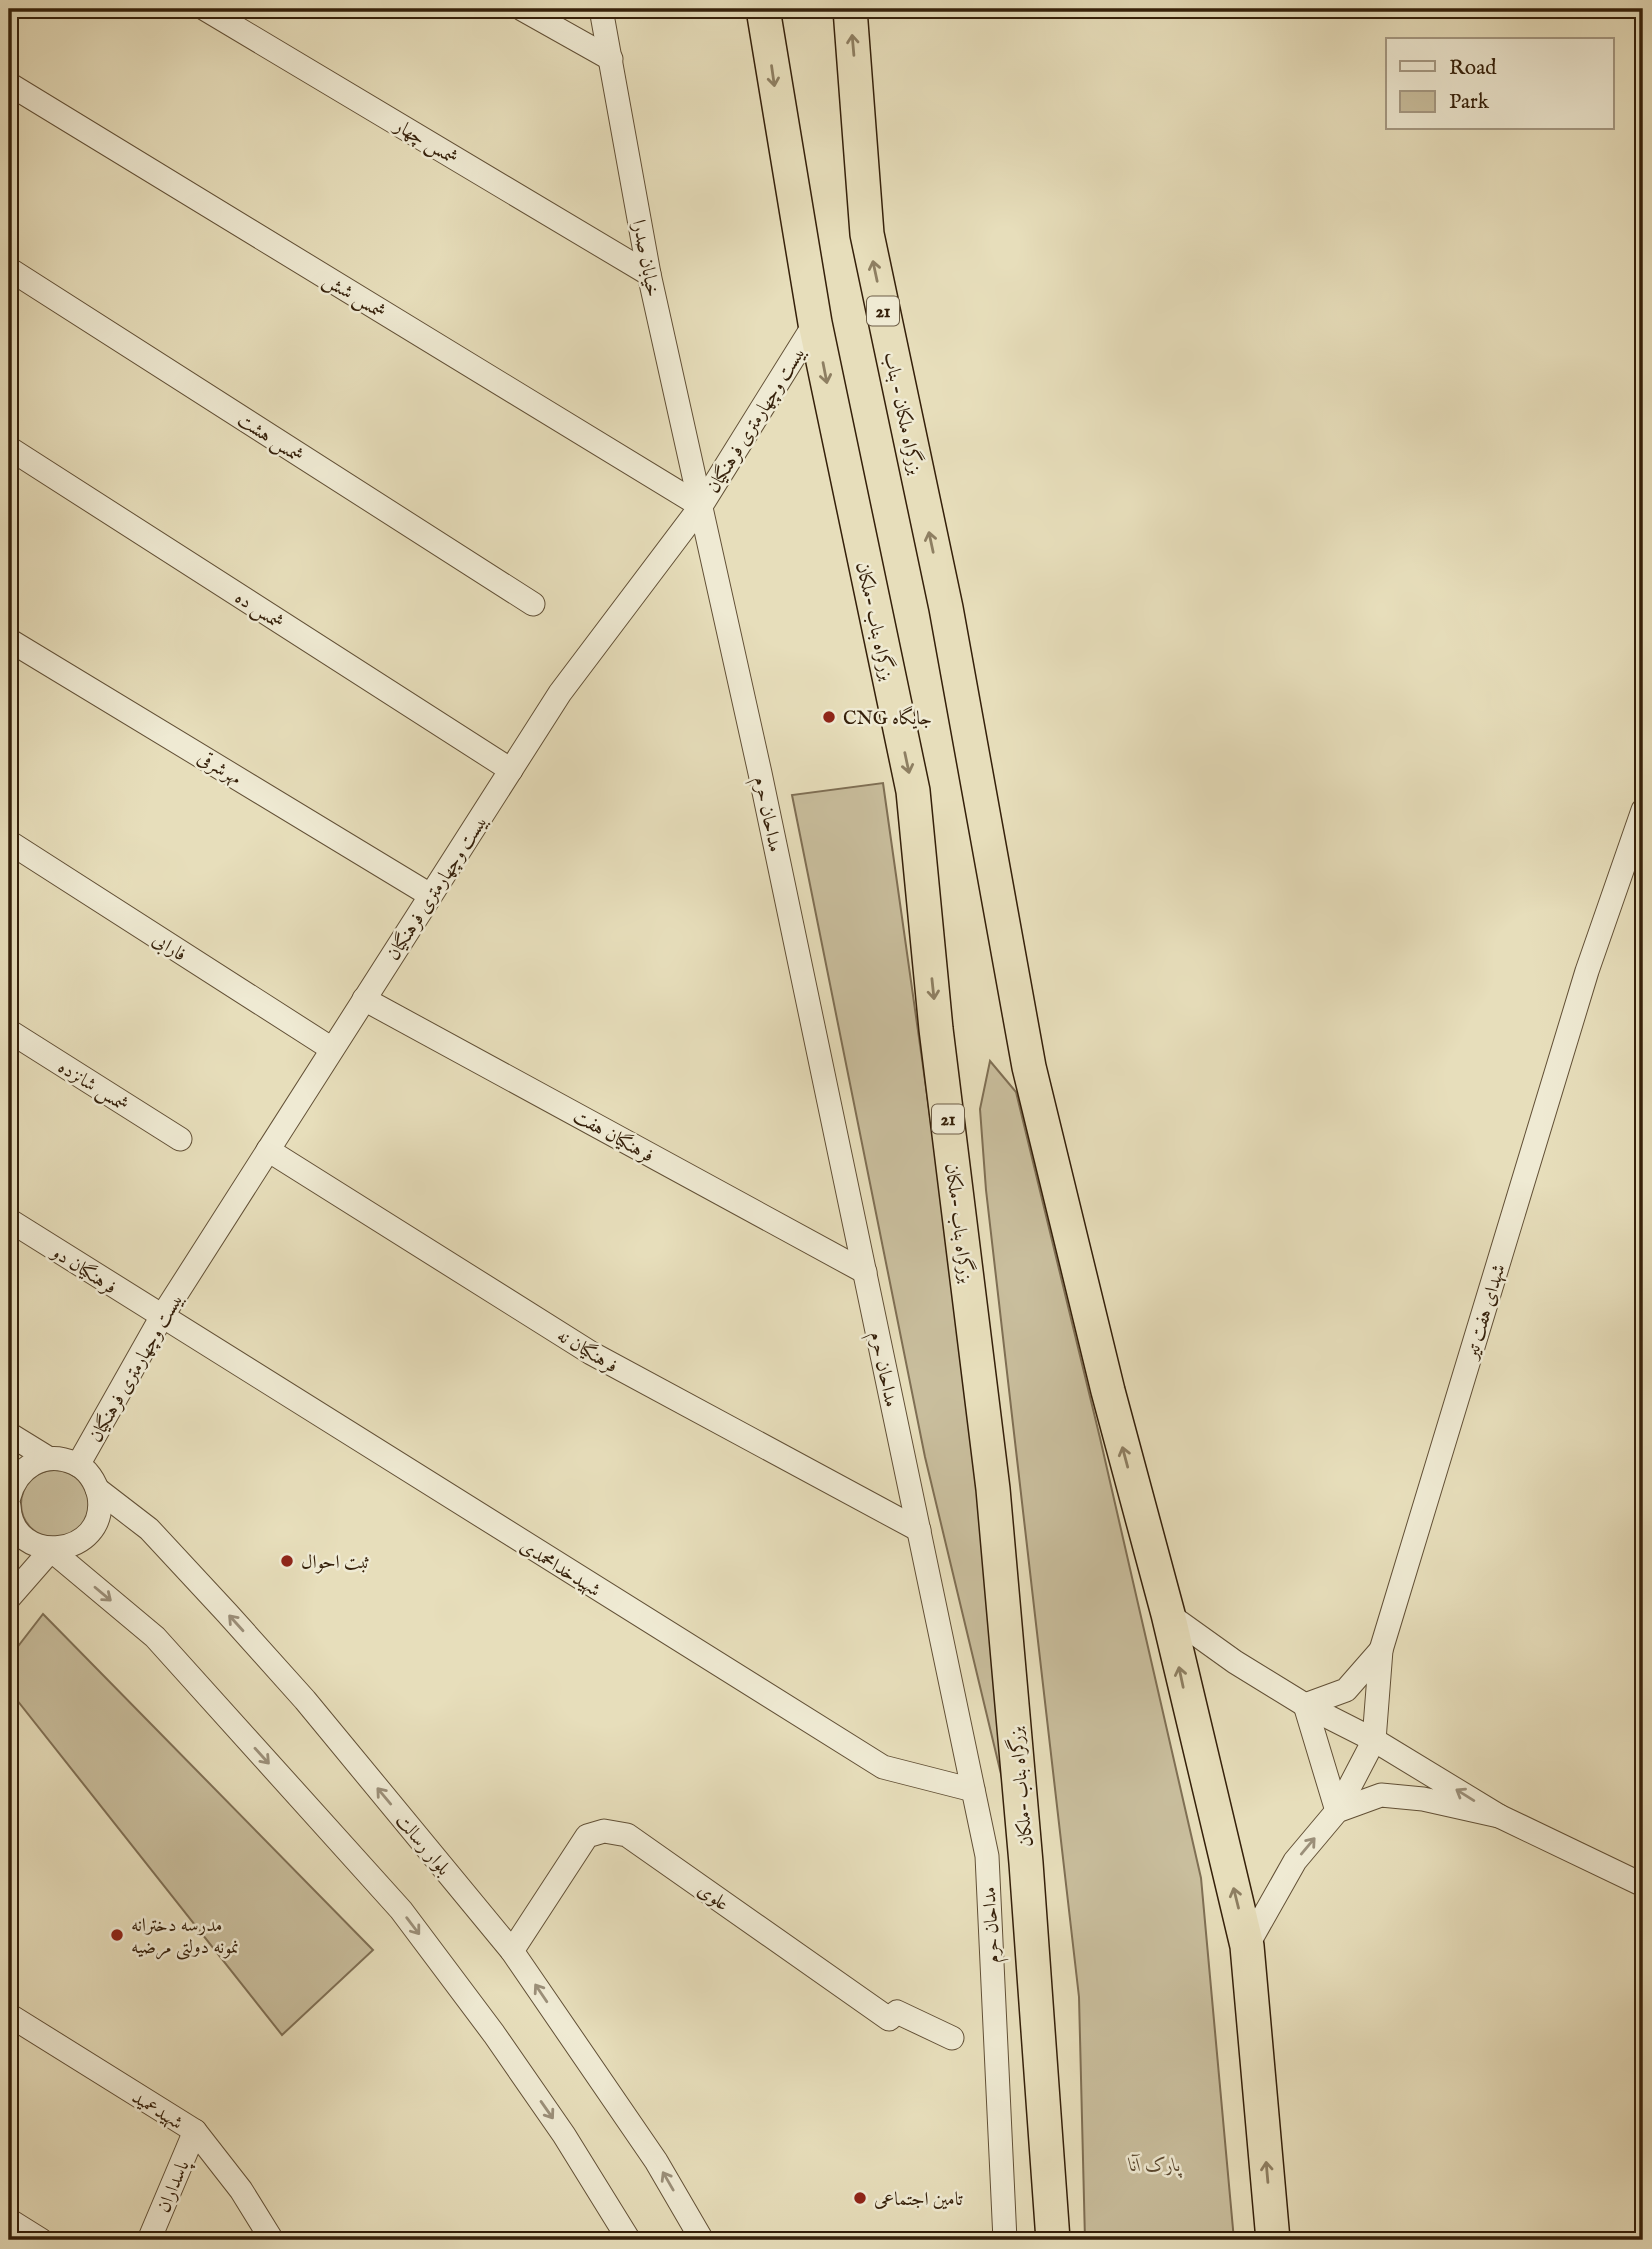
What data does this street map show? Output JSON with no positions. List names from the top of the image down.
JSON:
{
  "streets": {
    "highway": ["21", "بزرگراه ملکان - بناب", "بزرگراه بناب -ملکان"],
    "street": [
      "شمس چهار",
      "خیابان صدرا",
      "شمس شش",
      "بیست وچهارمتری فرهنگیان",
      "شمس هشت",
      "شمس ده",
      "مهرشرقی",
      "مداحان حرم",
      "فارابی",
      "شمس شانزده",
      "فرهنگیان هفت",
      "فرهنگیان دو",
      "شهدای هفت تیر",
      "فرهنگیان نه",
      "شهیدخدامحمدی",
      "بلوار رسالت",
      "علوی",
      "شهیدعمید",
      "پاسداران"
    ]
  },
  "crossings": [
    ["شمس چهار", "خیابان صدرا"],
    ["خیابان صدرا", "شمس شش"],
    ["خیابان صدرا", "بیست وچهارمتری فرهنگیان"],
    ["خیابان صدرا", "مداحان حرم"],
    ["شمس شش", "بیست وچهارمتری فرهنگیان"],
    ["شمس شش", "مداحان حرم"],
    ["21", "بزرگراه ملکان - بناب"],
    ["21", "شهدای هفت تیر"],
    ["بیست وچهارمتری فرهنگیان", "شمس ده"],
    ["بیست وچهارمتری فرهنگیان", "بزرگراه بناب -ملکان"],
    ["بیست وچهارمتری فرهنگیان", "مهرشرقی"],
    ["بیست وچهارمتری فرهنگیان", "مداحان حرم"],
    ["بیست وچهارمتری فرهنگیان", "فارابی"],
    ["بیست وچهارمتری فرهنگیان", "فرهنگیان هفت"],
    ["بیست وچهارمتری فرهنگیان", "فرهنگیان دو"],
    ["بیست وچهارمتری فرهنگیان", "فرهنگیان نه"],
    ["بیست وچهارمتری فرهنگیان", "شهیدخدامحمدی"],
    ["بیست وچهارمتری فرهنگیان", "بلوار رسالت"],
    ["مداحان حرم", "فرهنگیان هفت"],
    ["مداحان حرم", "فرهنگیان نه"],
    ["مداحان حرم", "شهیدخدامحمدی"],
    ["فرهنگیان دو", "شهیدخدامحمدی"],
    ["بلوار رسالت", "علوی"],
    ["شهیدعمید", "پاسداران"]
  ],
  "one_way": ["بزرگراه ملکان - بناب", "بزرگراه بناب -ملکان"],
  "parks": ["پارک آنا"],
  "places": [
    "CNG جایگاه",
    "ثبت احوال",
    "مدرسه دخترانه نمونه دولتی مرضیه",
    "تامین اجتماعی"
  ],
  "legend": ["Road", "Park"]
}
